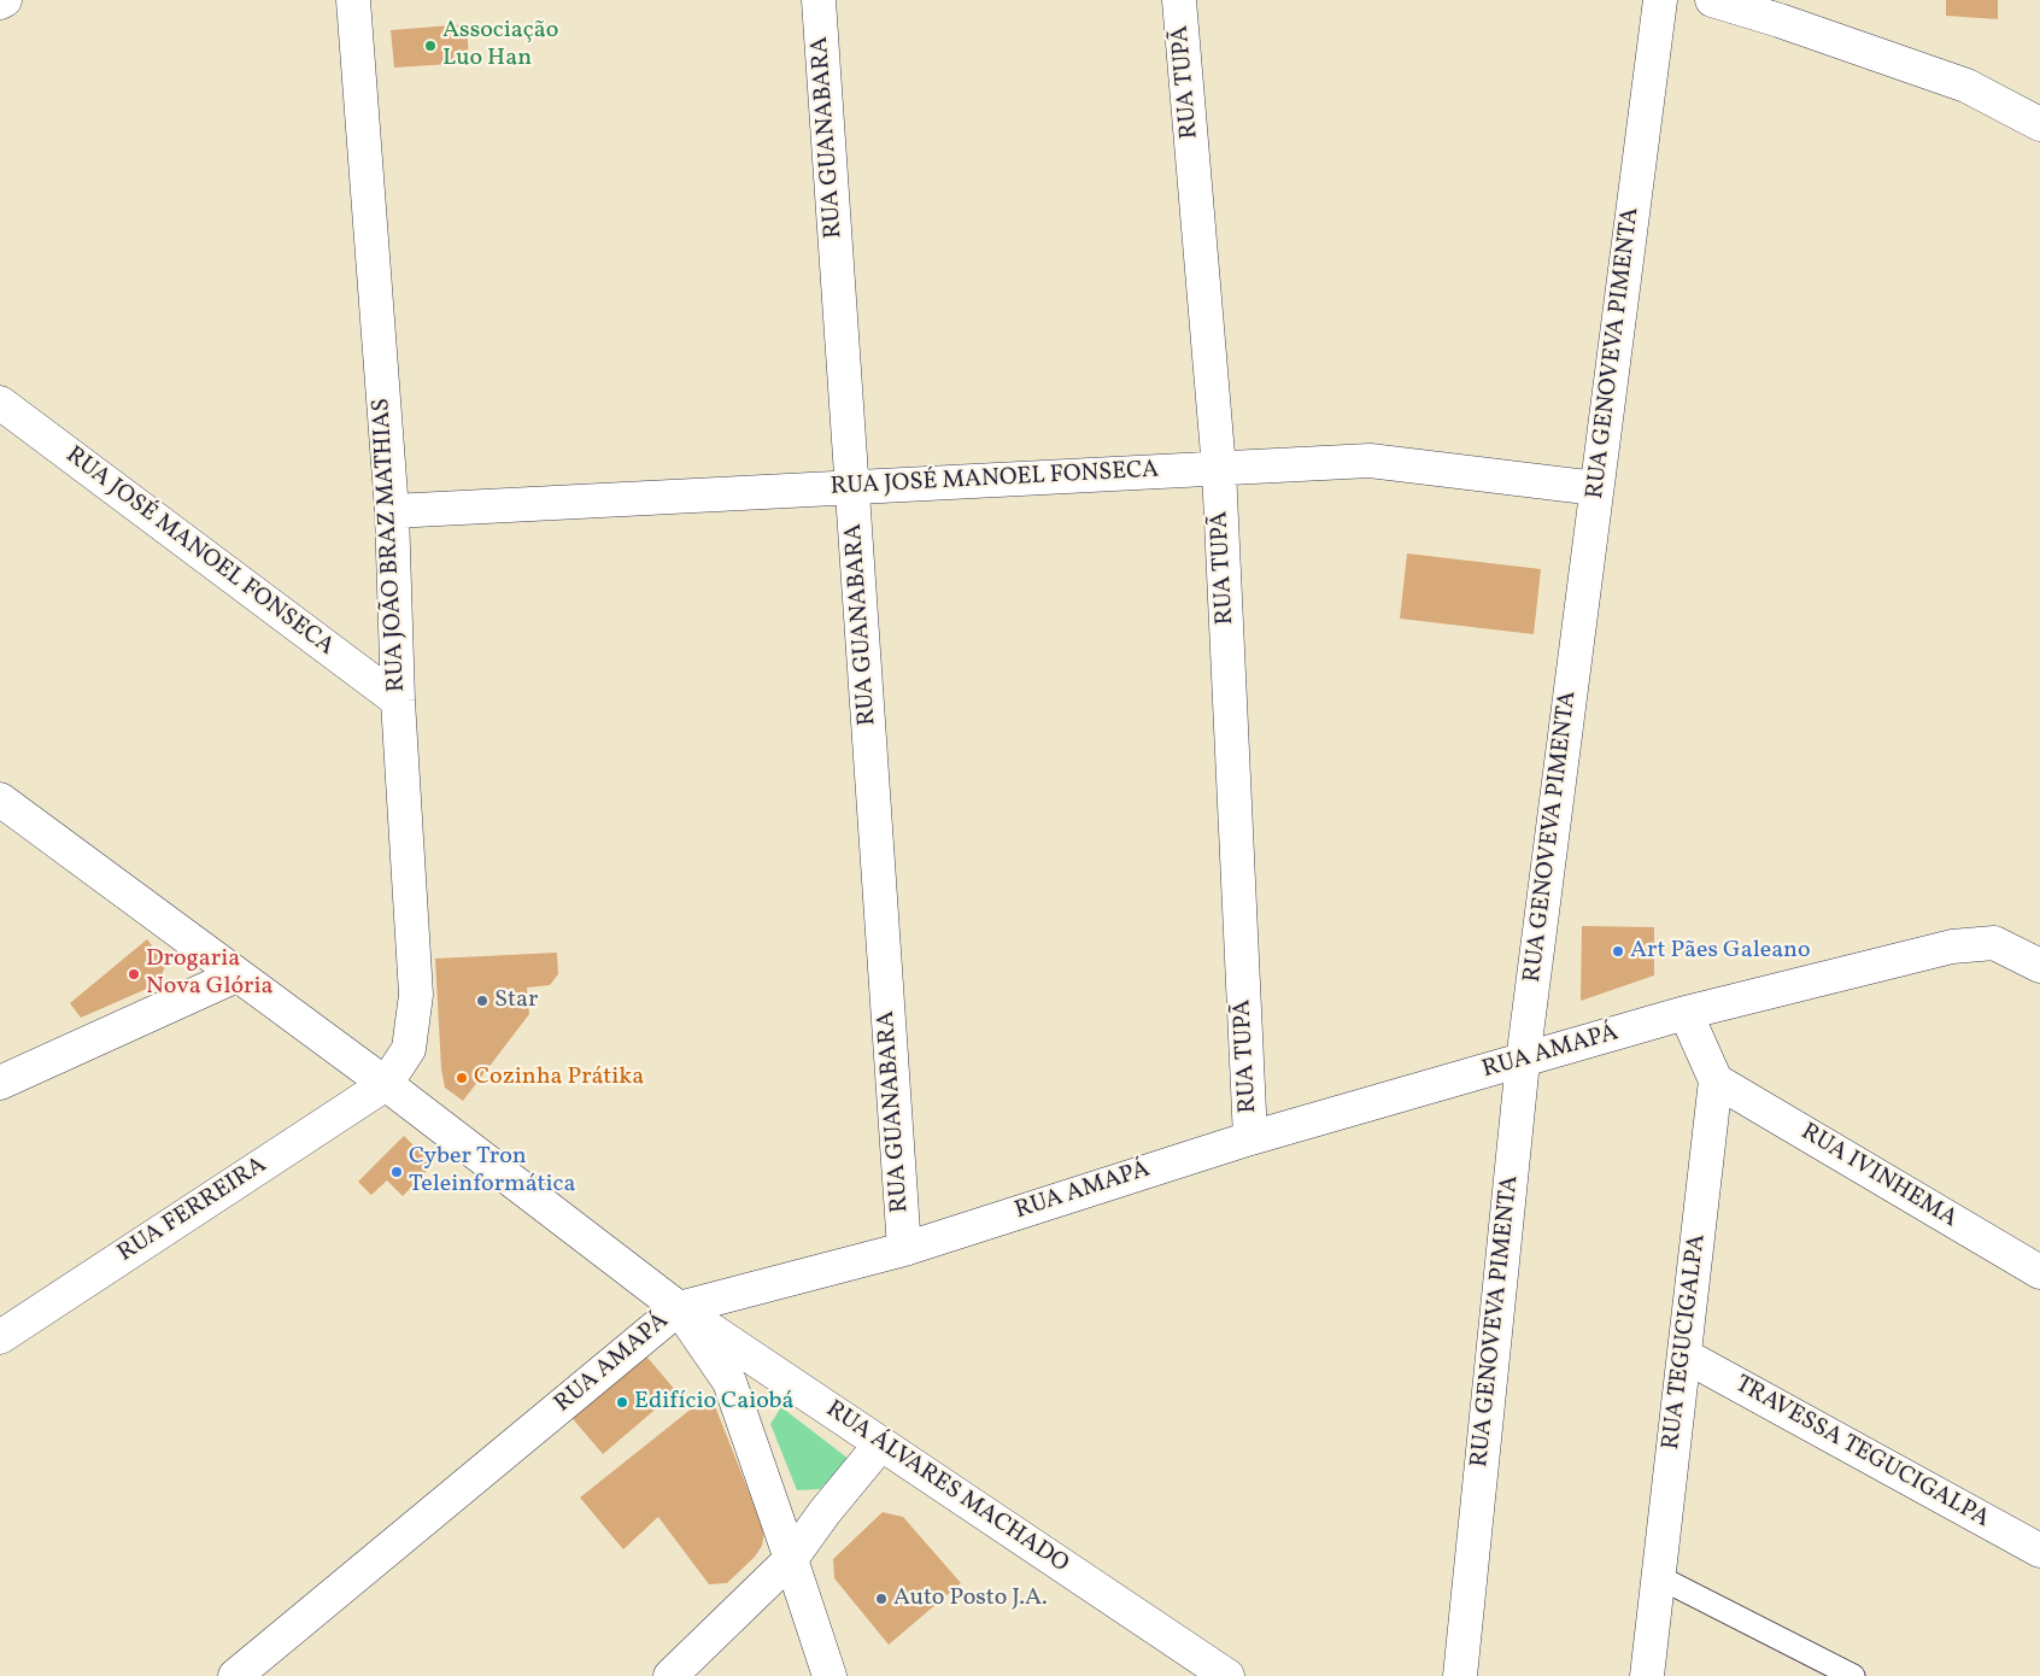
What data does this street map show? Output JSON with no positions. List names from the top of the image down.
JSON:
{
  "streets": {
    "street": [
      "RUA TUPÃ",
      "RUA GUANABARA",
      "RUA GENOVEVA PIMENTA",
      "RUA JOSÉ MANOEL FONSECA",
      "RUA JOÃO BRAZ MATHIAS",
      "RUA AMAPÁ",
      "RUA IVINHEMA",
      "RUA FERREIRA",
      "RUA TEGUCIGALPA",
      "TRAVESSA TEGUCIGALPA",
      "RUA ÁLVARES MACHADO"
    ]
  },
  "crossings": [
    ["RUA TUPÃ", "RUA JOSÉ MANOEL FONSECA"],
    ["RUA TUPÃ", "RUA AMAPÁ"],
    ["RUA GUANABARA", "RUA JOSÉ MANOEL FONSECA"],
    ["RUA GUANABARA", "RUA AMAPÁ"],
    ["RUA GENOVEVA PIMENTA", "RUA JOSÉ MANOEL FONSECA"],
    ["RUA GENOVEVA PIMENTA", "RUA AMAPÁ"],
    ["RUA JOSÉ MANOEL FONSECA", "RUA JOÃO BRAZ MATHIAS"],
    ["RUA JOÃO BRAZ MATHIAS", "RUA FERREIRA"],
    ["RUA JOÃO BRAZ MATHIAS", "RUA ÁLVARES MACHADO"],
    ["RUA AMAPÁ", "RUA ÁLVARES MACHADO"],
    ["RUA IVINHEMA", "RUA TEGUCIGALPA"],
    ["RUA FERREIRA", "RUA ÁLVARES MACHADO"],
    ["RUA TEGUCIGALPA", "TRAVESSA TEGUCIGALPA"]
  ],
  "places": [
    "Associação Luo Han",
    "Art Pães Galeano",
    "Drogaria Nova Glória",
    "Star",
    "Cozinha Prátika",
    "Cyber Tron Teleinformática",
    "Edifício Caiobá",
    "Auto Posto J.A."
  ]
}
